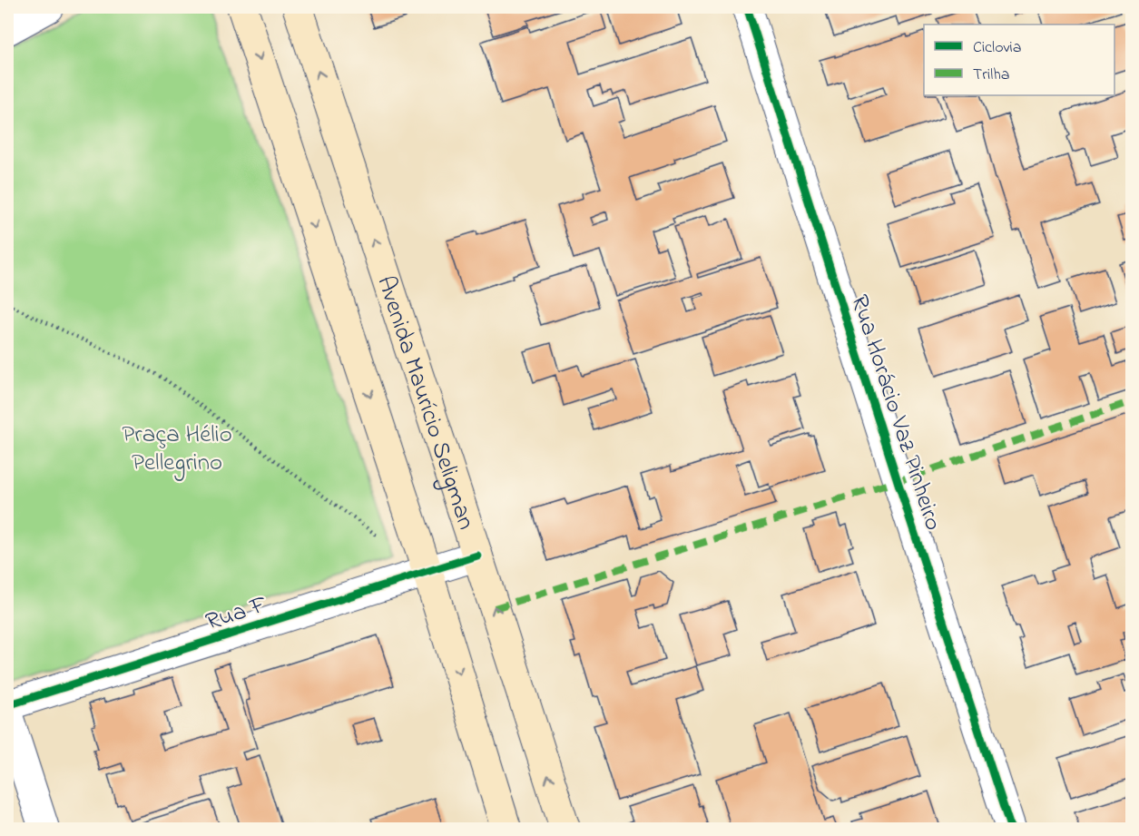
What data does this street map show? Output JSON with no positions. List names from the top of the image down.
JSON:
{
  "streets": {
    "main road": ["Avenida Maurício Seligman"],
    "street": ["Rua Horácio Vaz Pinheiro", "Rua F"]
  },
  "crossings": [
    ["Avenida Maurício Seligman", "Rua F"]
  ],
  "parks": ["Praça Hélio Pellegrino"],
  "legend": ["Ciclovia", "Trilha"]
}
